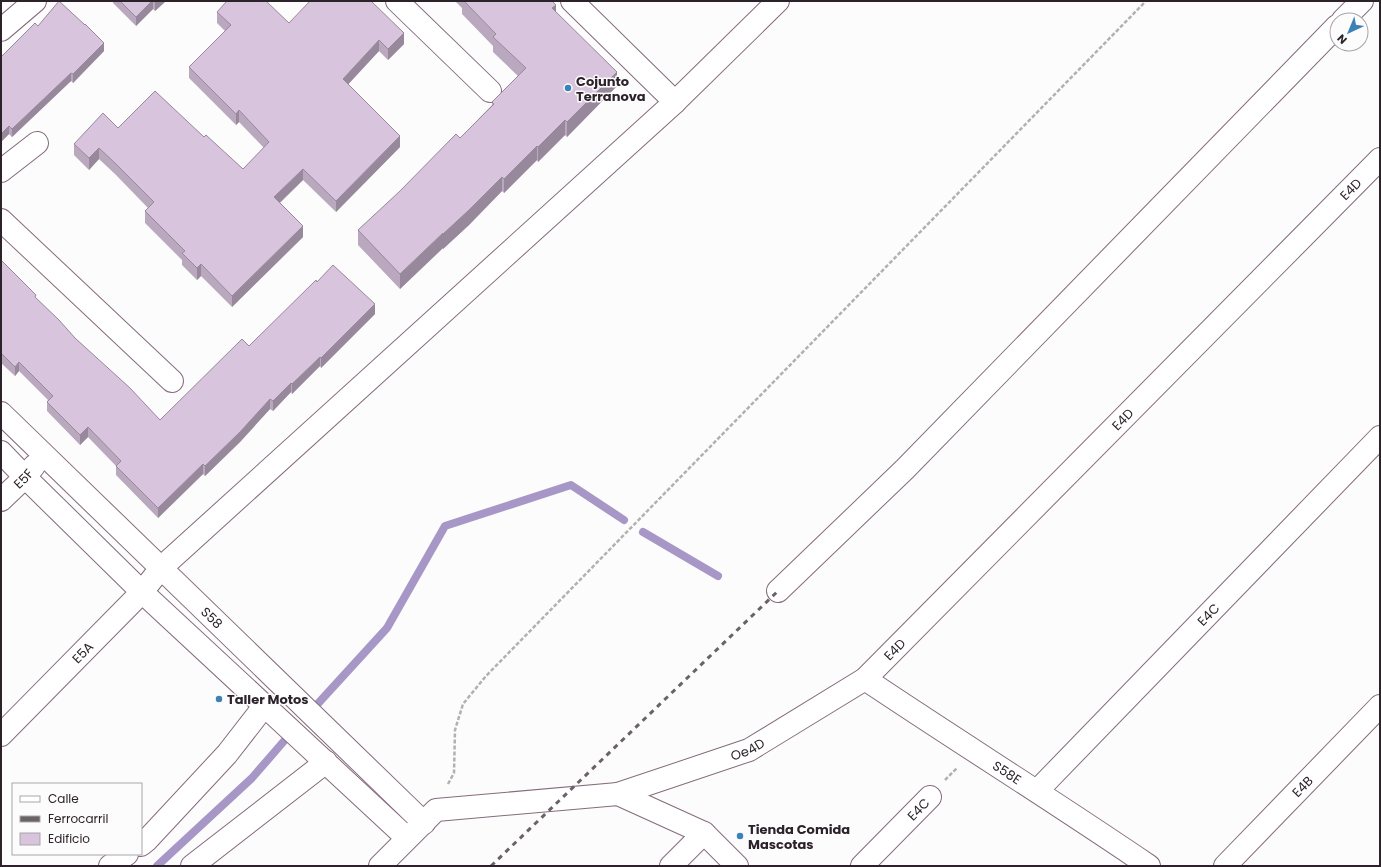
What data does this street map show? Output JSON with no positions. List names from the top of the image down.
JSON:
{
  "streets": {
    "street": [
      "E4D",
      "E5F",
      "E4C",
      "S58",
      "E5A",
      "Oe4D",
      "S58E",
      "E4B"
    ]
  },
  "crossings": [
    ["E4D", "Oe4D"],
    ["E4D", "S58E"],
    ["E5F", "S58"],
    ["E4C", "S58E"],
    ["S58", "E5A"],
    ["S58", "Oe4D"],
    ["Oe4D", "S58E"]
  ],
  "places": ["Cojunto Terranova", "Taller Motos", "Tienda Comida Mascotas"],
  "legend": ["Calle", "Ferrocarril", "Edificio"],
  "north": "bottom left"
}
